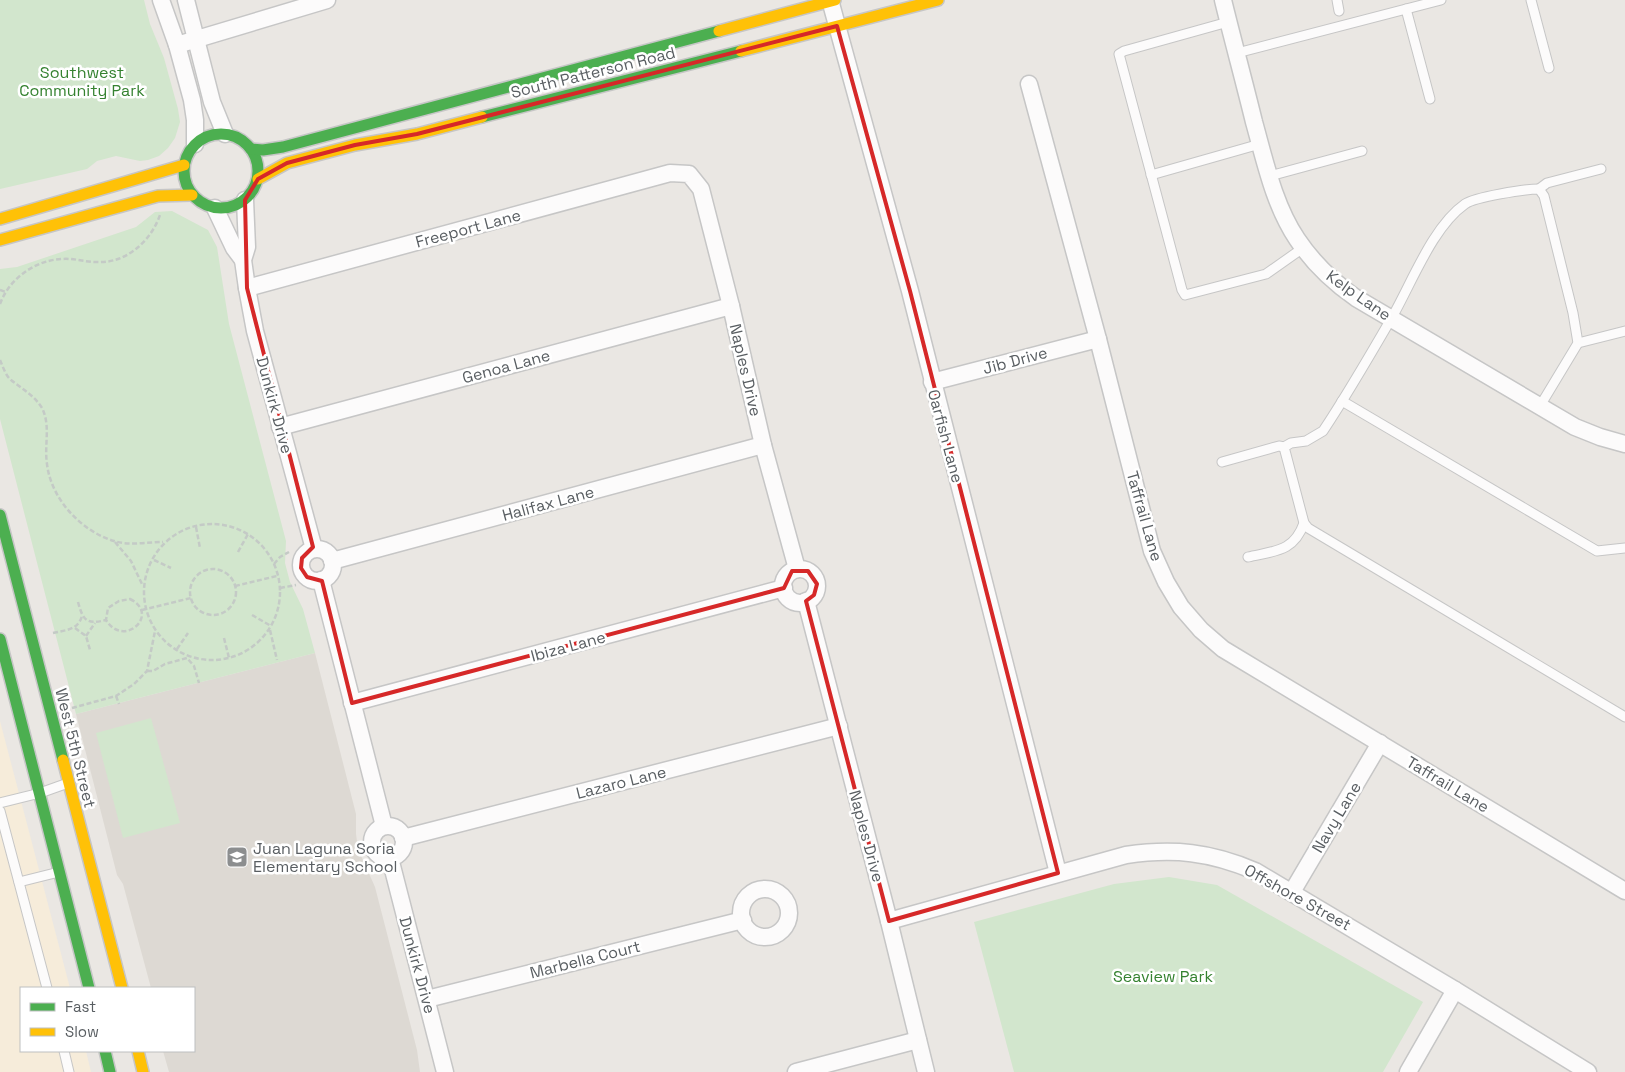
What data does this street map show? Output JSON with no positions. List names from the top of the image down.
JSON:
{
  "streets": {
    "street": [
      "South Patterson Road",
      "Freeport Lane",
      "Kelp Lane",
      "Jib Drive",
      "Genoa Lane",
      "Naples Drive",
      "Dunkirk Drive",
      "Oarfish Lane",
      "Halifax Lane",
      "Taffrail Lane",
      "Ibiza Lane",
      "West 5th Street",
      "Lazaro Lane",
      "Navy Lane",
      "Offshore Street",
      "Marbella Court"
    ]
  },
  "crossings": [
    ["South Patterson Road", "Dunkirk Drive"],
    ["South Patterson Road", "Oarfish Lane"],
    ["Freeport Lane", "Naples Drive"],
    ["Freeport Lane", "Dunkirk Drive"],
    ["Jib Drive", "Oarfish Lane"],
    ["Jib Drive", "Taffrail Lane"],
    ["Genoa Lane", "Naples Drive"],
    ["Genoa Lane", "Dunkirk Drive"],
    ["Naples Drive", "Halifax Lane"],
    ["Naples Drive", "Ibiza Lane"],
    ["Naples Drive", "Lazaro Lane"],
    ["Naples Drive", "Offshore Street"],
    ["Dunkirk Drive", "Halifax Lane"],
    ["Dunkirk Drive", "Lazaro Lane"],
    ["Dunkirk Drive", "Marbella Court"],
    ["Oarfish Lane", "Offshore Street"],
    ["Taffrail Lane", "Navy Lane"],
    ["Navy Lane", "Offshore Street"]
  ],
  "parks": ["Southwest Community Park", "Seaview Park"],
  "places": {
    "school or university": ["Juan Laguna Soria Elementary School"]
  },
  "legend": ["Fast", "Slow"]
}
